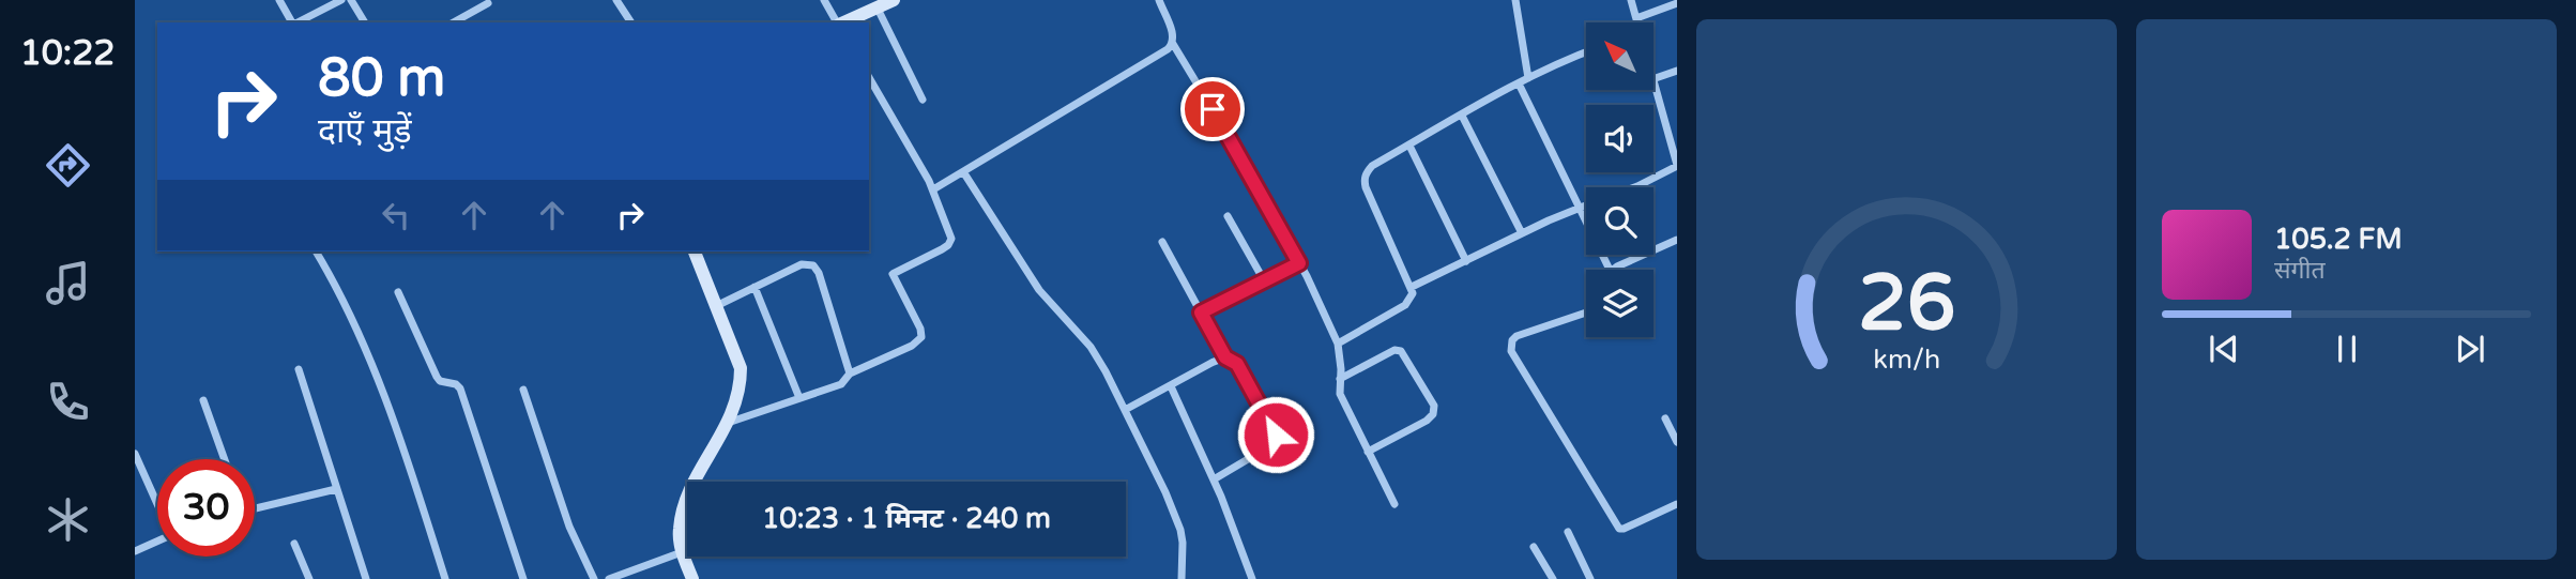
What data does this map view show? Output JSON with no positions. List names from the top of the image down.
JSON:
{
  "north": "top left",
  "page": {
    "tabs": "10:22",
    "turn": ["80 m", "दाएँ मुड़ें"],
    "song": ["105.2 FM", "संगीत"],
    "limit": "30",
    "trip": "10:23 · 1 मिनट · 240 m",
    "gauge": ["26", "km/h"]
  }
}
